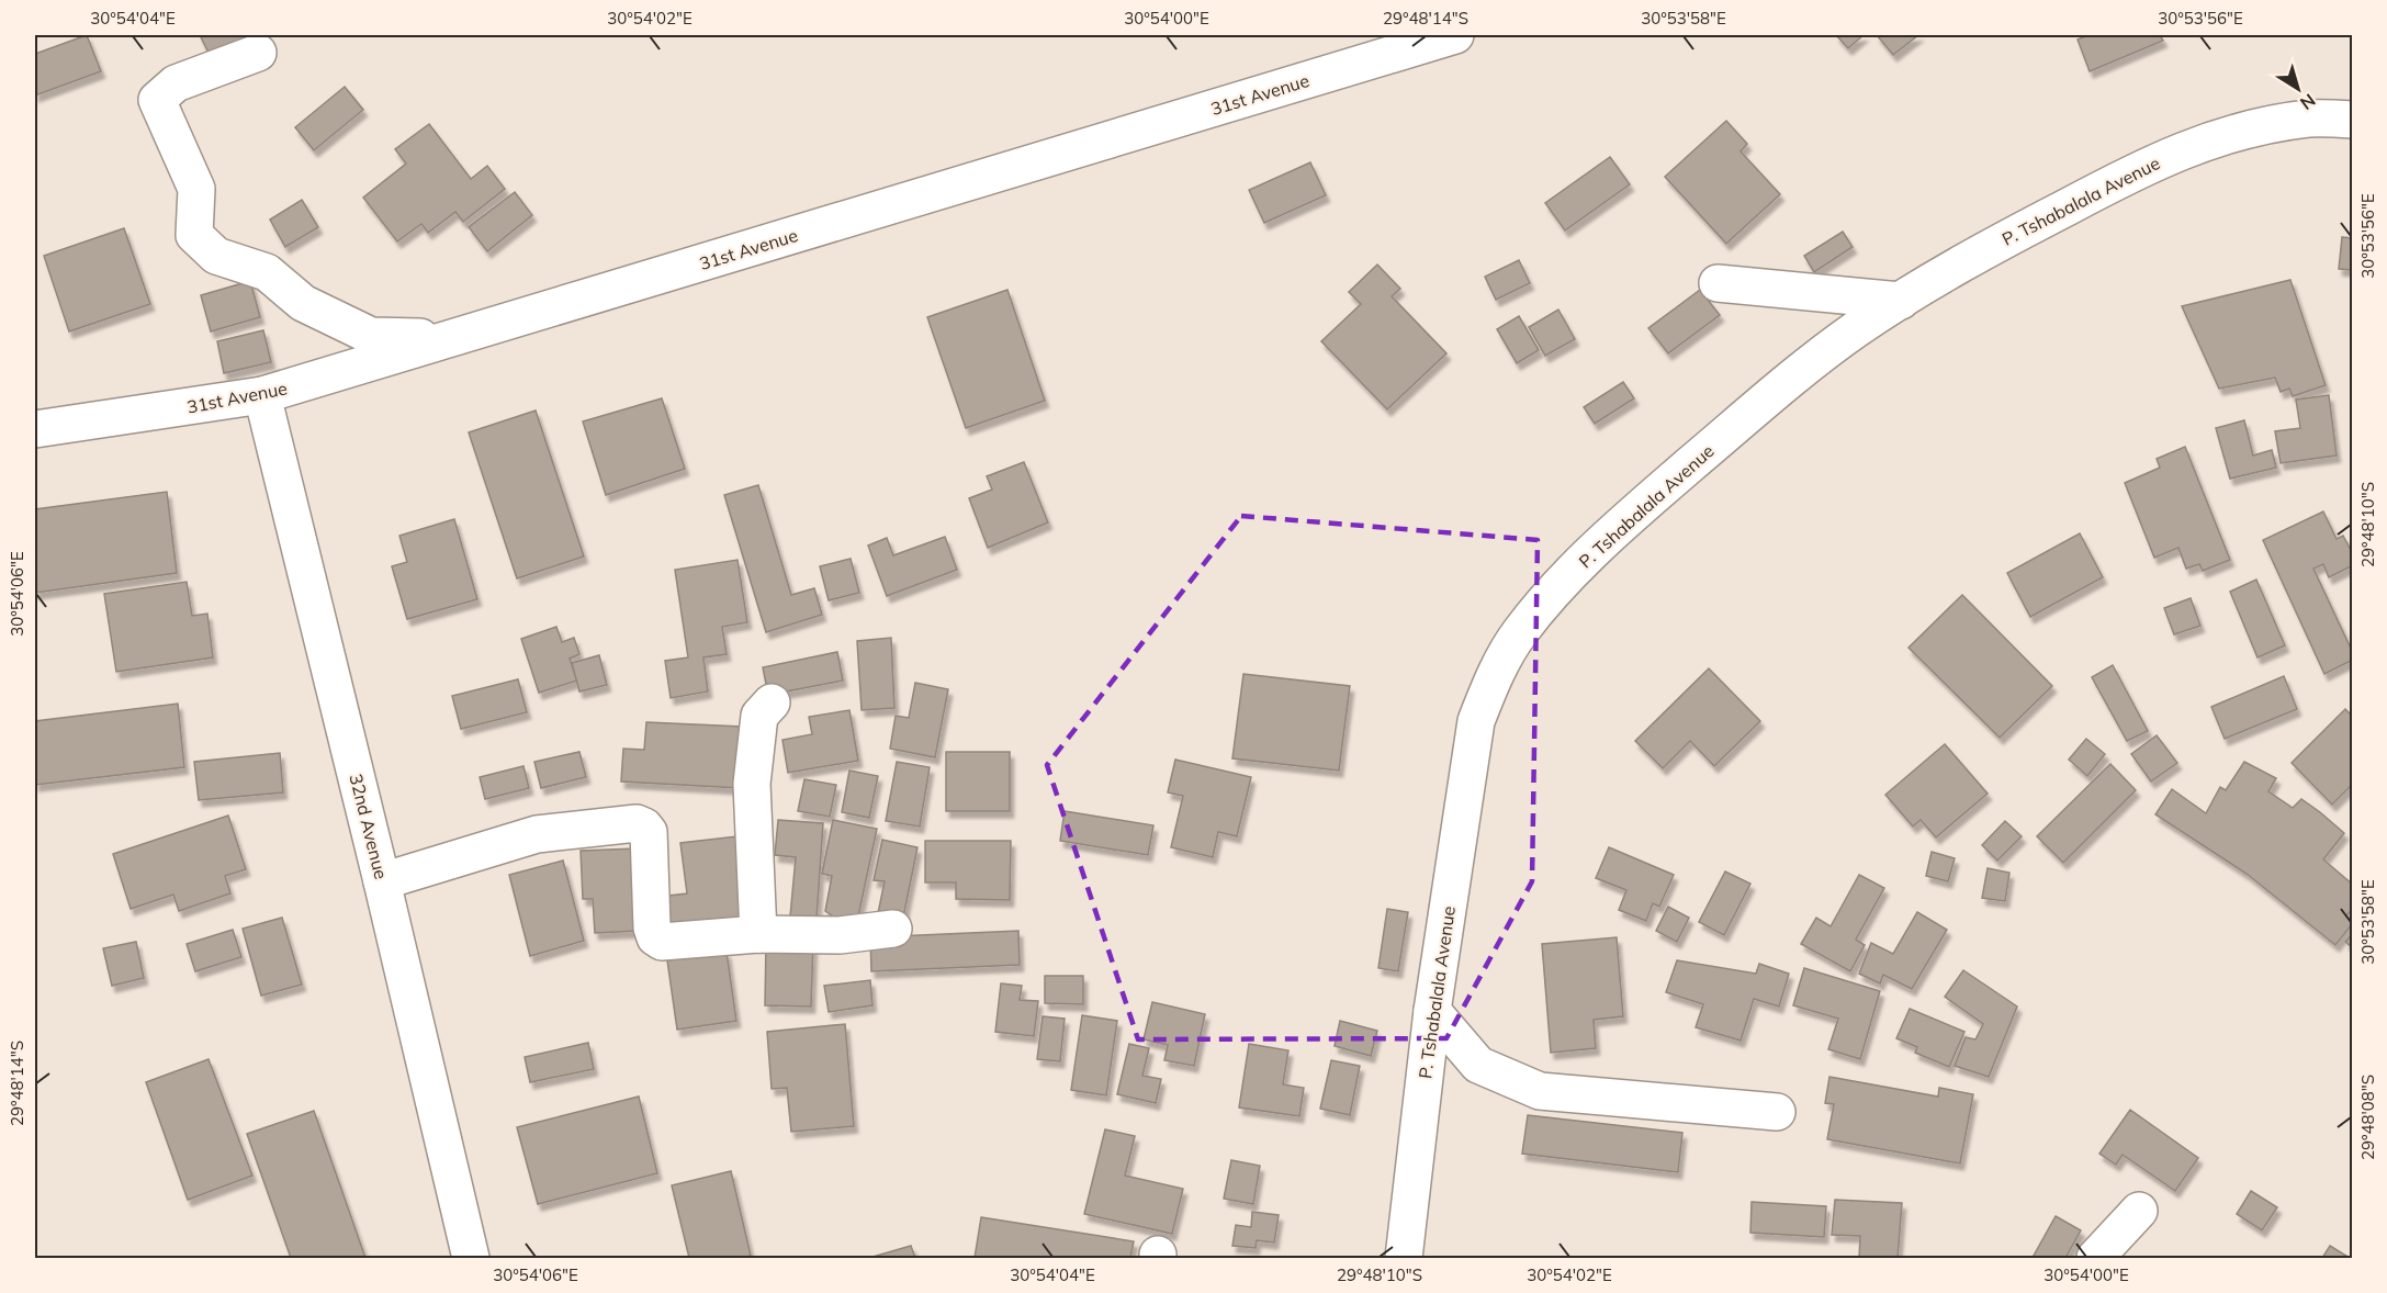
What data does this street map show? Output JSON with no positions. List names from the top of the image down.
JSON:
{
  "streets": {
    "street": ["31st Avenue", "P. Tshabalala Avenue", "32nd Avenue"]
  },
  "crossings": [
    ["31st Avenue", "32nd Avenue"]
  ],
  "north": "bottom right",
  "coordinates": [
    "30°54'04\"E",
    "30°54'02\"E",
    "30°54'00\"E",
    "29°48'14\"S",
    "30°53'58\"E",
    "30°53'56\"E",
    "29°48'10\"S",
    "30°54'06\"E",
    "29°48'08\"S"
  ]
}
